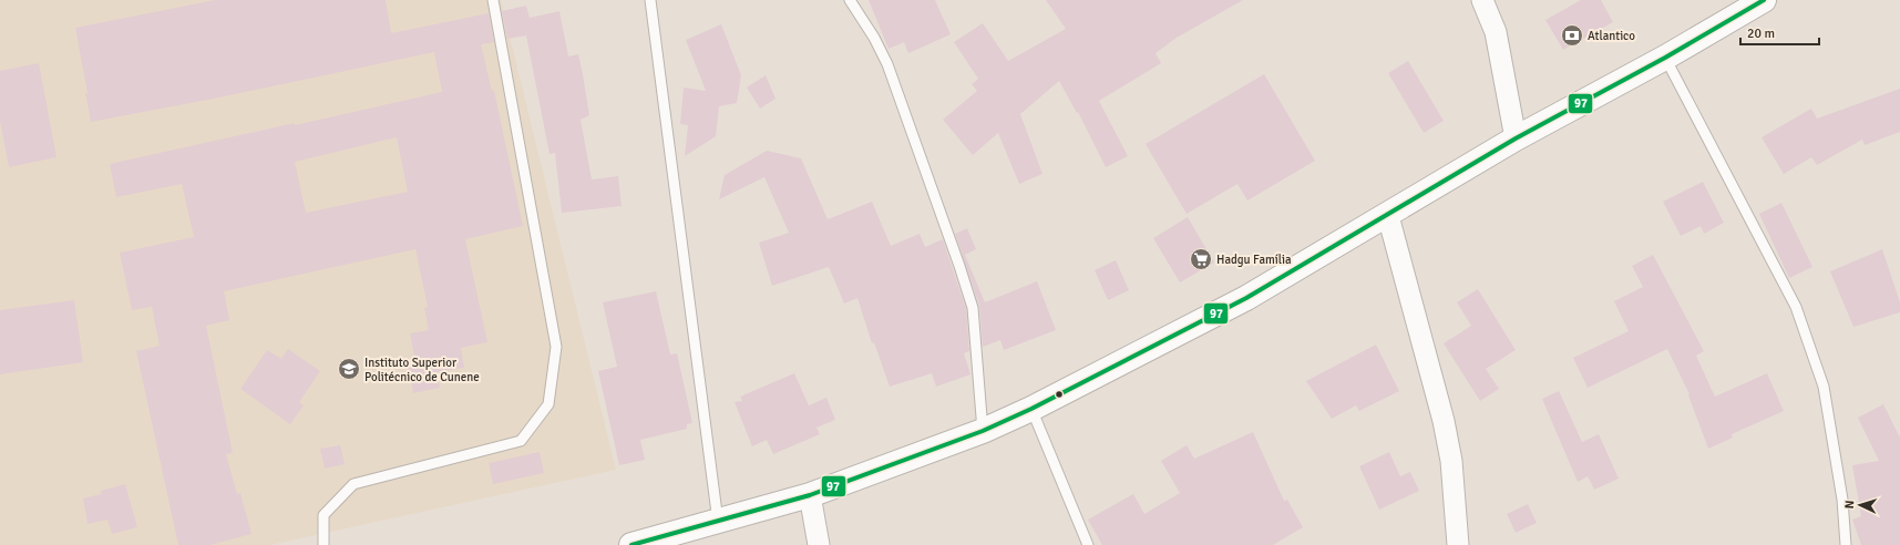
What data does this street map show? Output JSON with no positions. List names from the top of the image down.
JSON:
{
  "places": {
    "bank": ["Atlantico"],
    "supermarket": ["Hadgu Família"],
    "school or university": ["Instituto Superior Politécnico de Cunene"]
  },
  "lines": ["transit line 97"],
  "scale_bar": "20 m",
  "north": "left"
}
